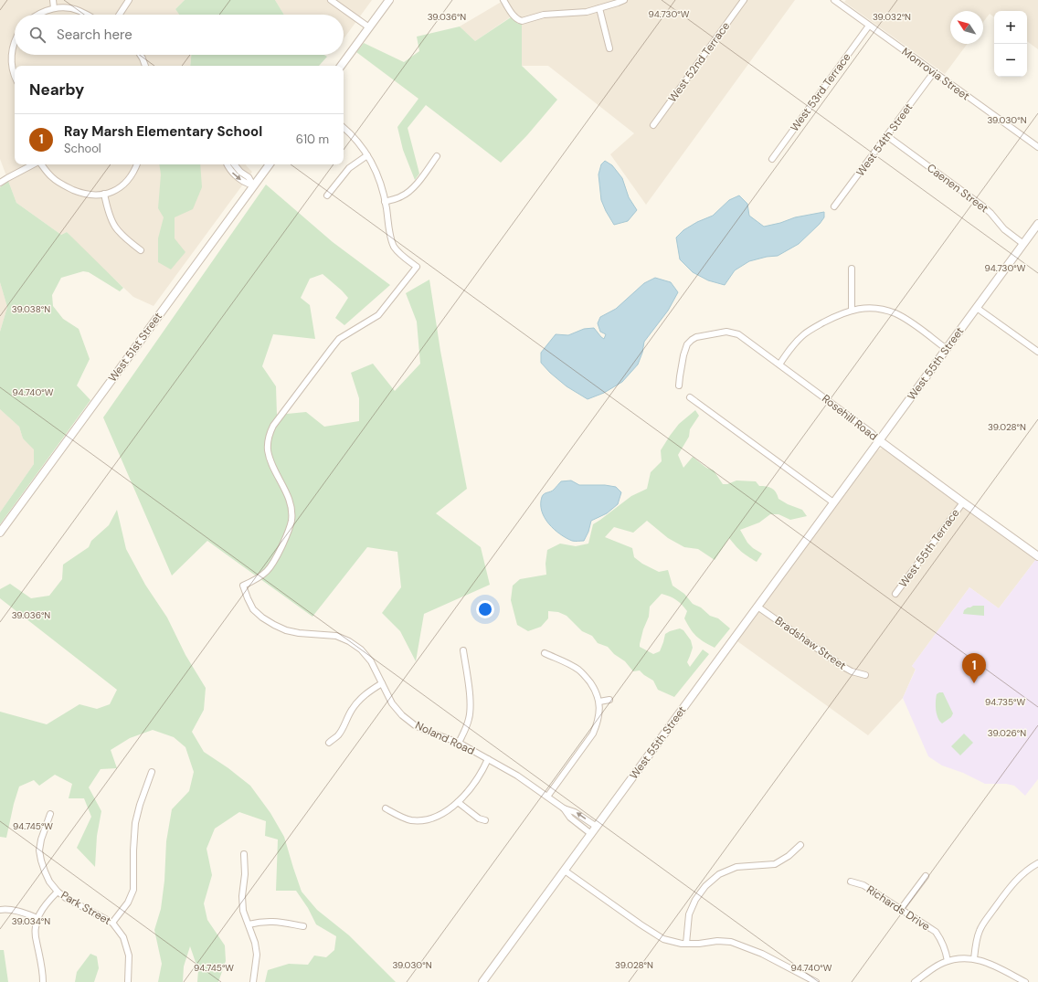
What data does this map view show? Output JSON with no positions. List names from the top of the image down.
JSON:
{
  "streets": {
    "street": [
      "West 52nd Terrace",
      "Monrovia Street",
      "West 53rd Terrace",
      "West 54th Street",
      "Caenen Street",
      "West 51st Street",
      "West 55th Street",
      "Rosehill Road",
      "West 55th Terrace",
      "Bradshaw Street",
      "Noland Road",
      "Park Street",
      "Richards Drive"
    ]
  },
  "crossings": [
    ["Monrovia Street", "West 53rd Terrace"],
    ["Monrovia Street", "West 54th Street"],
    ["West 54th Street", "Caenen Street"],
    ["Caenen Street", "West 55th Street"],
    ["West 55th Street", "Rosehill Road"],
    ["West 55th Street", "Bradshaw Street"],
    ["West 55th Street", "Noland Road"],
    ["Rosehill Road", "West 55th Terrace"]
  ],
  "north": "top left",
  "page": {
    "map_buttons": ["+", "−"],
    "search": "Search here",
    "heading": "Nearby",
    "list": [
      {
        "mark": "1",
        "name": "Ray Marsh Elementary School",
        "note": "School",
        "value": "610 m"
      }
    ],
    "pins": "1"
  },
  "coordinates": [
    "94.730°W",
    "39.036°N",
    "39.032°N",
    "39.030°N",
    "39.038°N",
    "94.740°W",
    "39.028°N",
    "94.735°W",
    "39.026°N",
    "94.745°W",
    "39.034°N"
  ]
}
